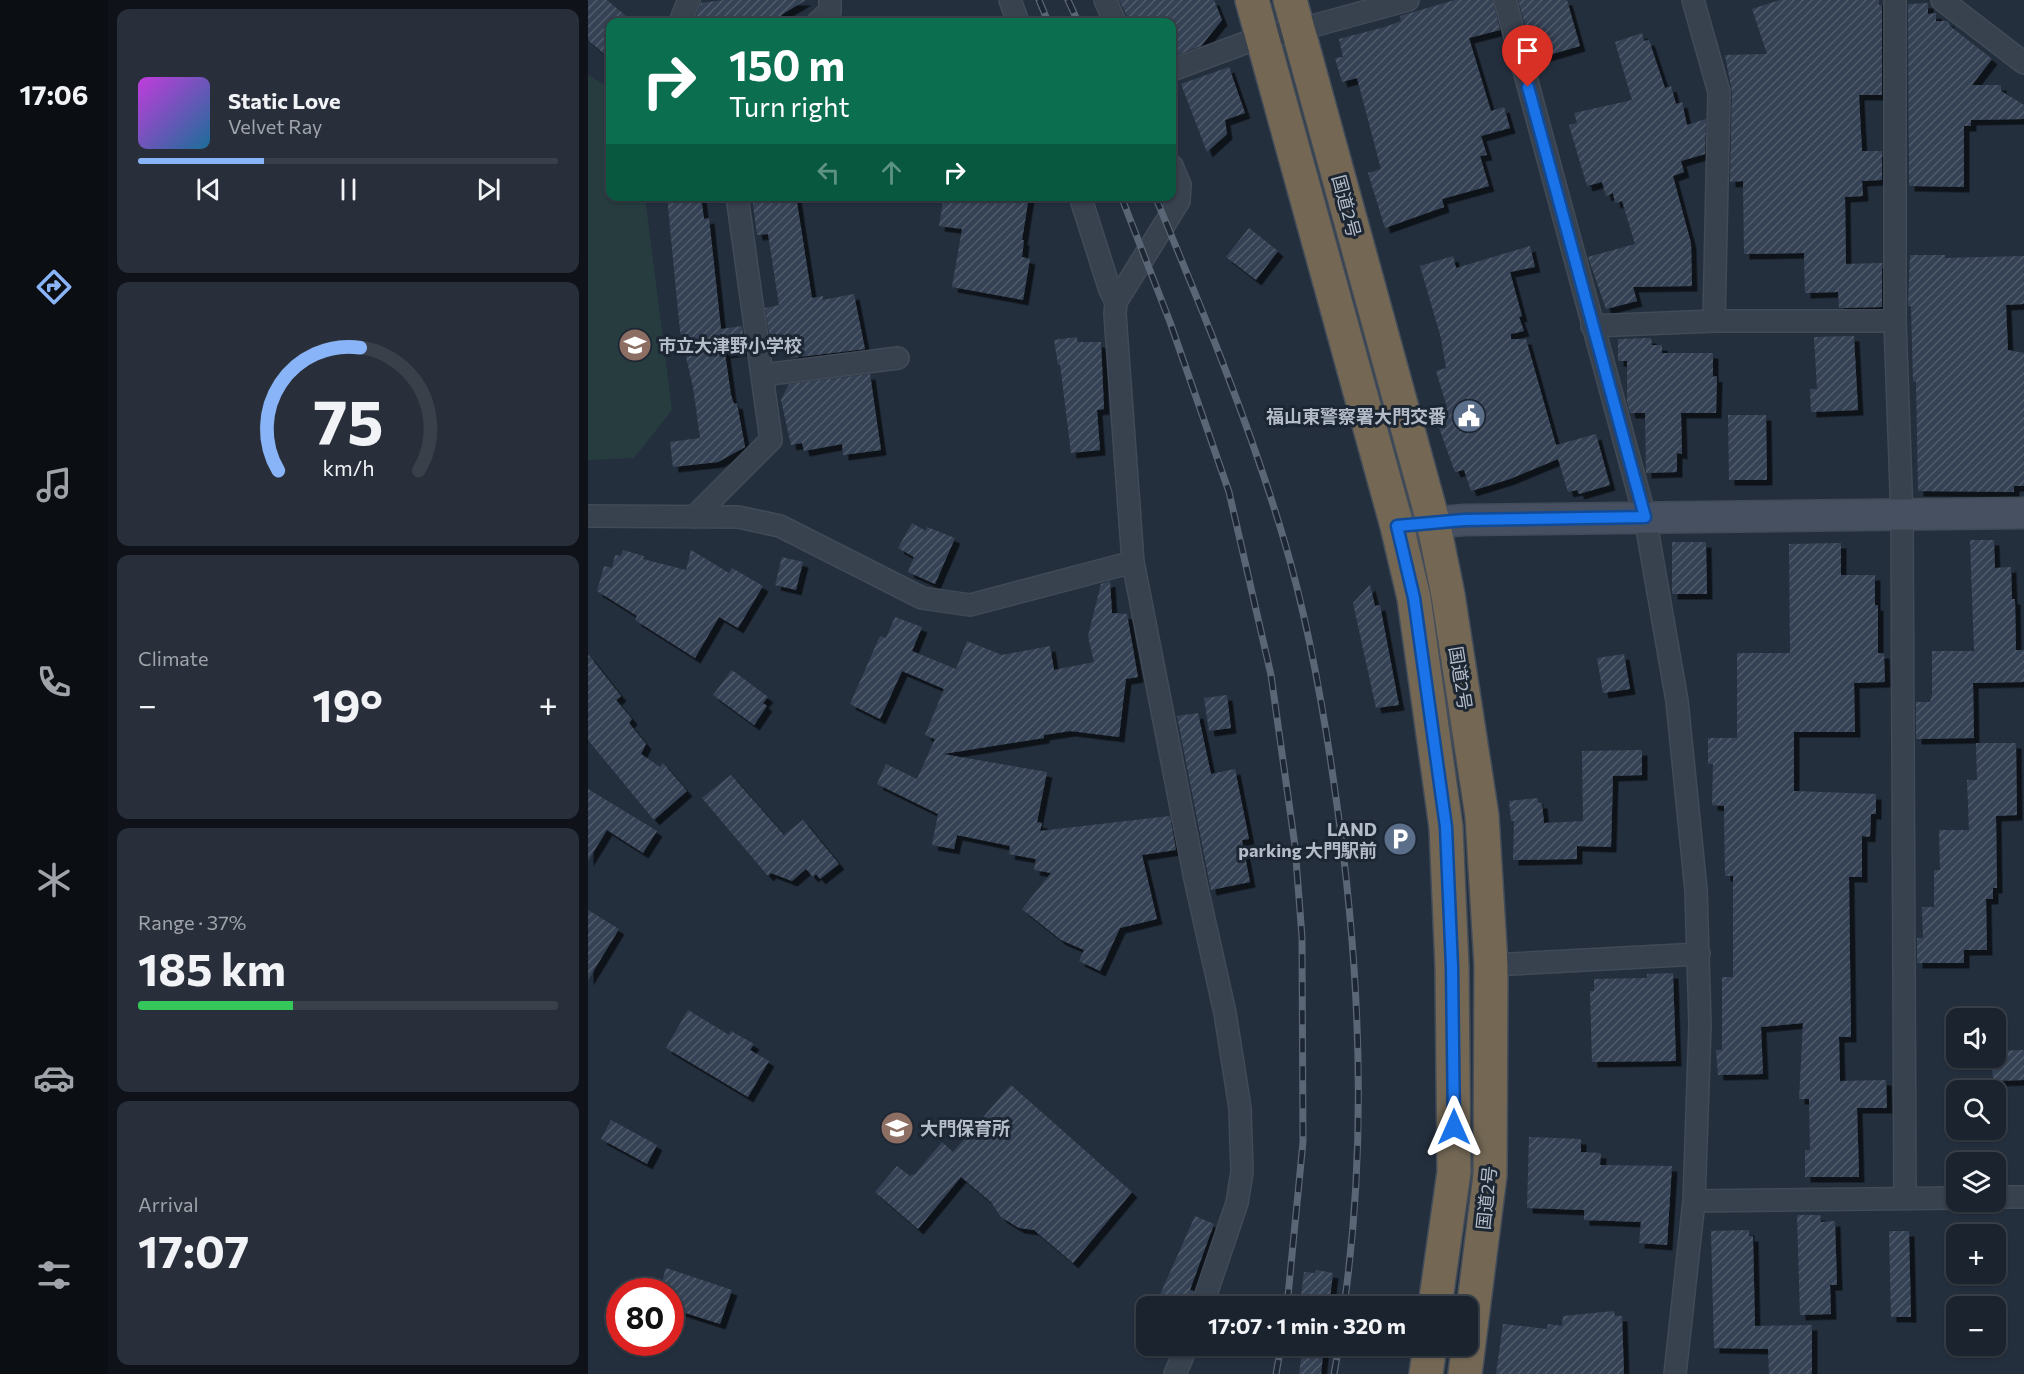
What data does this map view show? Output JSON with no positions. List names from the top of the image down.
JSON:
{
  "streets": {
    "highway": ["国道2号"]
  },
  "places": {
    "school or university": ["市立大津野小学校", "大門保育所"],
    "public building": ["福山東警察署大門交番"],
    "parking": ["LAND parking 大門駅前"]
  },
  "page": {
    "tabs": "17:06",
    "turn": ["150 m", "Turn right"],
    "song": ["Static Love", "Velvet Ray"],
    "tile": [
      "Climate",
      ["Range · 37%", "185 km"],
      ["Arrival", "17:07"]
    ],
    "heat": ["−", "19°", "+"],
    "map_buttons": ["+", "−"],
    "limit": "80",
    "trip": "17:07 · 1 min · 320 m",
    "gauge": ["75", "km/h"]
  }
}
